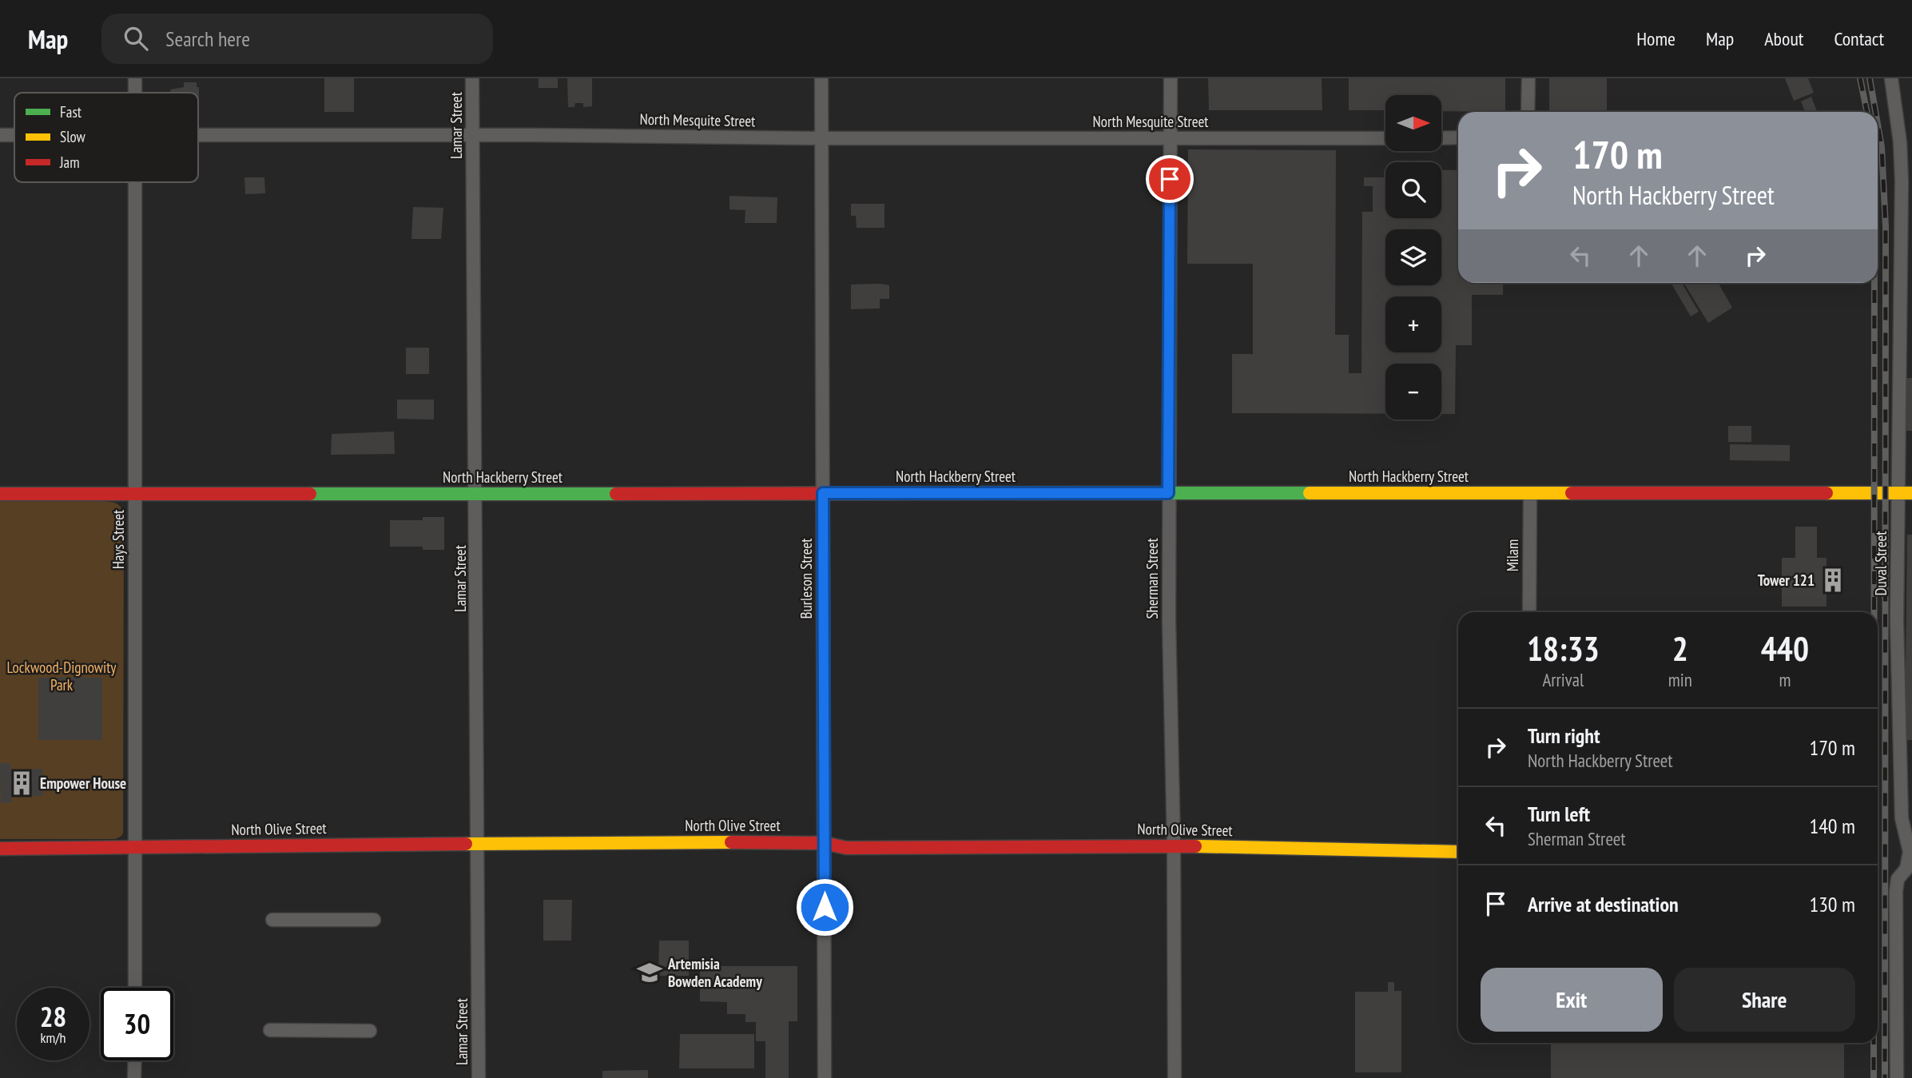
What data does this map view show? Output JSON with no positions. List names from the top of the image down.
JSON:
{
  "streets": {
    "main road": ["North Hackberry Street", "North Olive Street"],
    "street": [
      "North Mesquite Street",
      "Lamar Street",
      "Hays Street",
      "Milam",
      "Duval Street",
      "Burleson Street",
      "Sherman Street"
    ]
  },
  "crossings": [
    ["North Mesquite Street", "Lamar Street"],
    ["North Mesquite Street", "Burleson Street"],
    ["North Mesquite Street", "Sherman Street"],
    ["Lamar Street", "North Hackberry Street"],
    ["Lamar Street", "North Olive Street"],
    ["North Hackberry Street", "Hays Street"],
    ["North Hackberry Street", "Milam"],
    ["North Hackberry Street", "Duval Street"],
    ["North Hackberry Street", "Burleson Street"],
    ["North Hackberry Street", "Sherman Street"],
    ["Hays Street", "North Olive Street"],
    ["Burleson Street", "North Olive Street"],
    ["Sherman Street", "North Olive Street"]
  ],
  "parks": ["Lockwood-Dignowity Park"],
  "places": {
    "building": ["Tower 121", "Empower House"],
    "school or university": ["Artemisia Bowden Academy"]
  },
  "legend": ["Fast", "Slow", "Jam"],
  "north": "right",
  "page": {
    "header": "Map",
    "search": "Search here",
    "nav": [
      "Home",
      "Map",
      "About",
      "Contact"
    ],
    "map_buttons": ["+", "−"],
    "turn": ["170 m", "North Hackberry Street"],
    "eta": [
      "18:33",
      "Arrival",
      "2",
      "min",
      "440",
      "m"
    ],
    "list": [
      {
        "name": "Turn right",
        "note": "North Hackberry Street",
        "value": "170 m"
      },
      {
        "name": "Turn left",
        "note": "Sherman Street",
        "value": "140 m"
      },
      {
        "name": "Arrive at destination",
        "value": "130 m"
      }
    ],
    "buttons": ["Exit", "Share"],
    "speed": "28 km/h",
    "limit": "30"
  }
}
